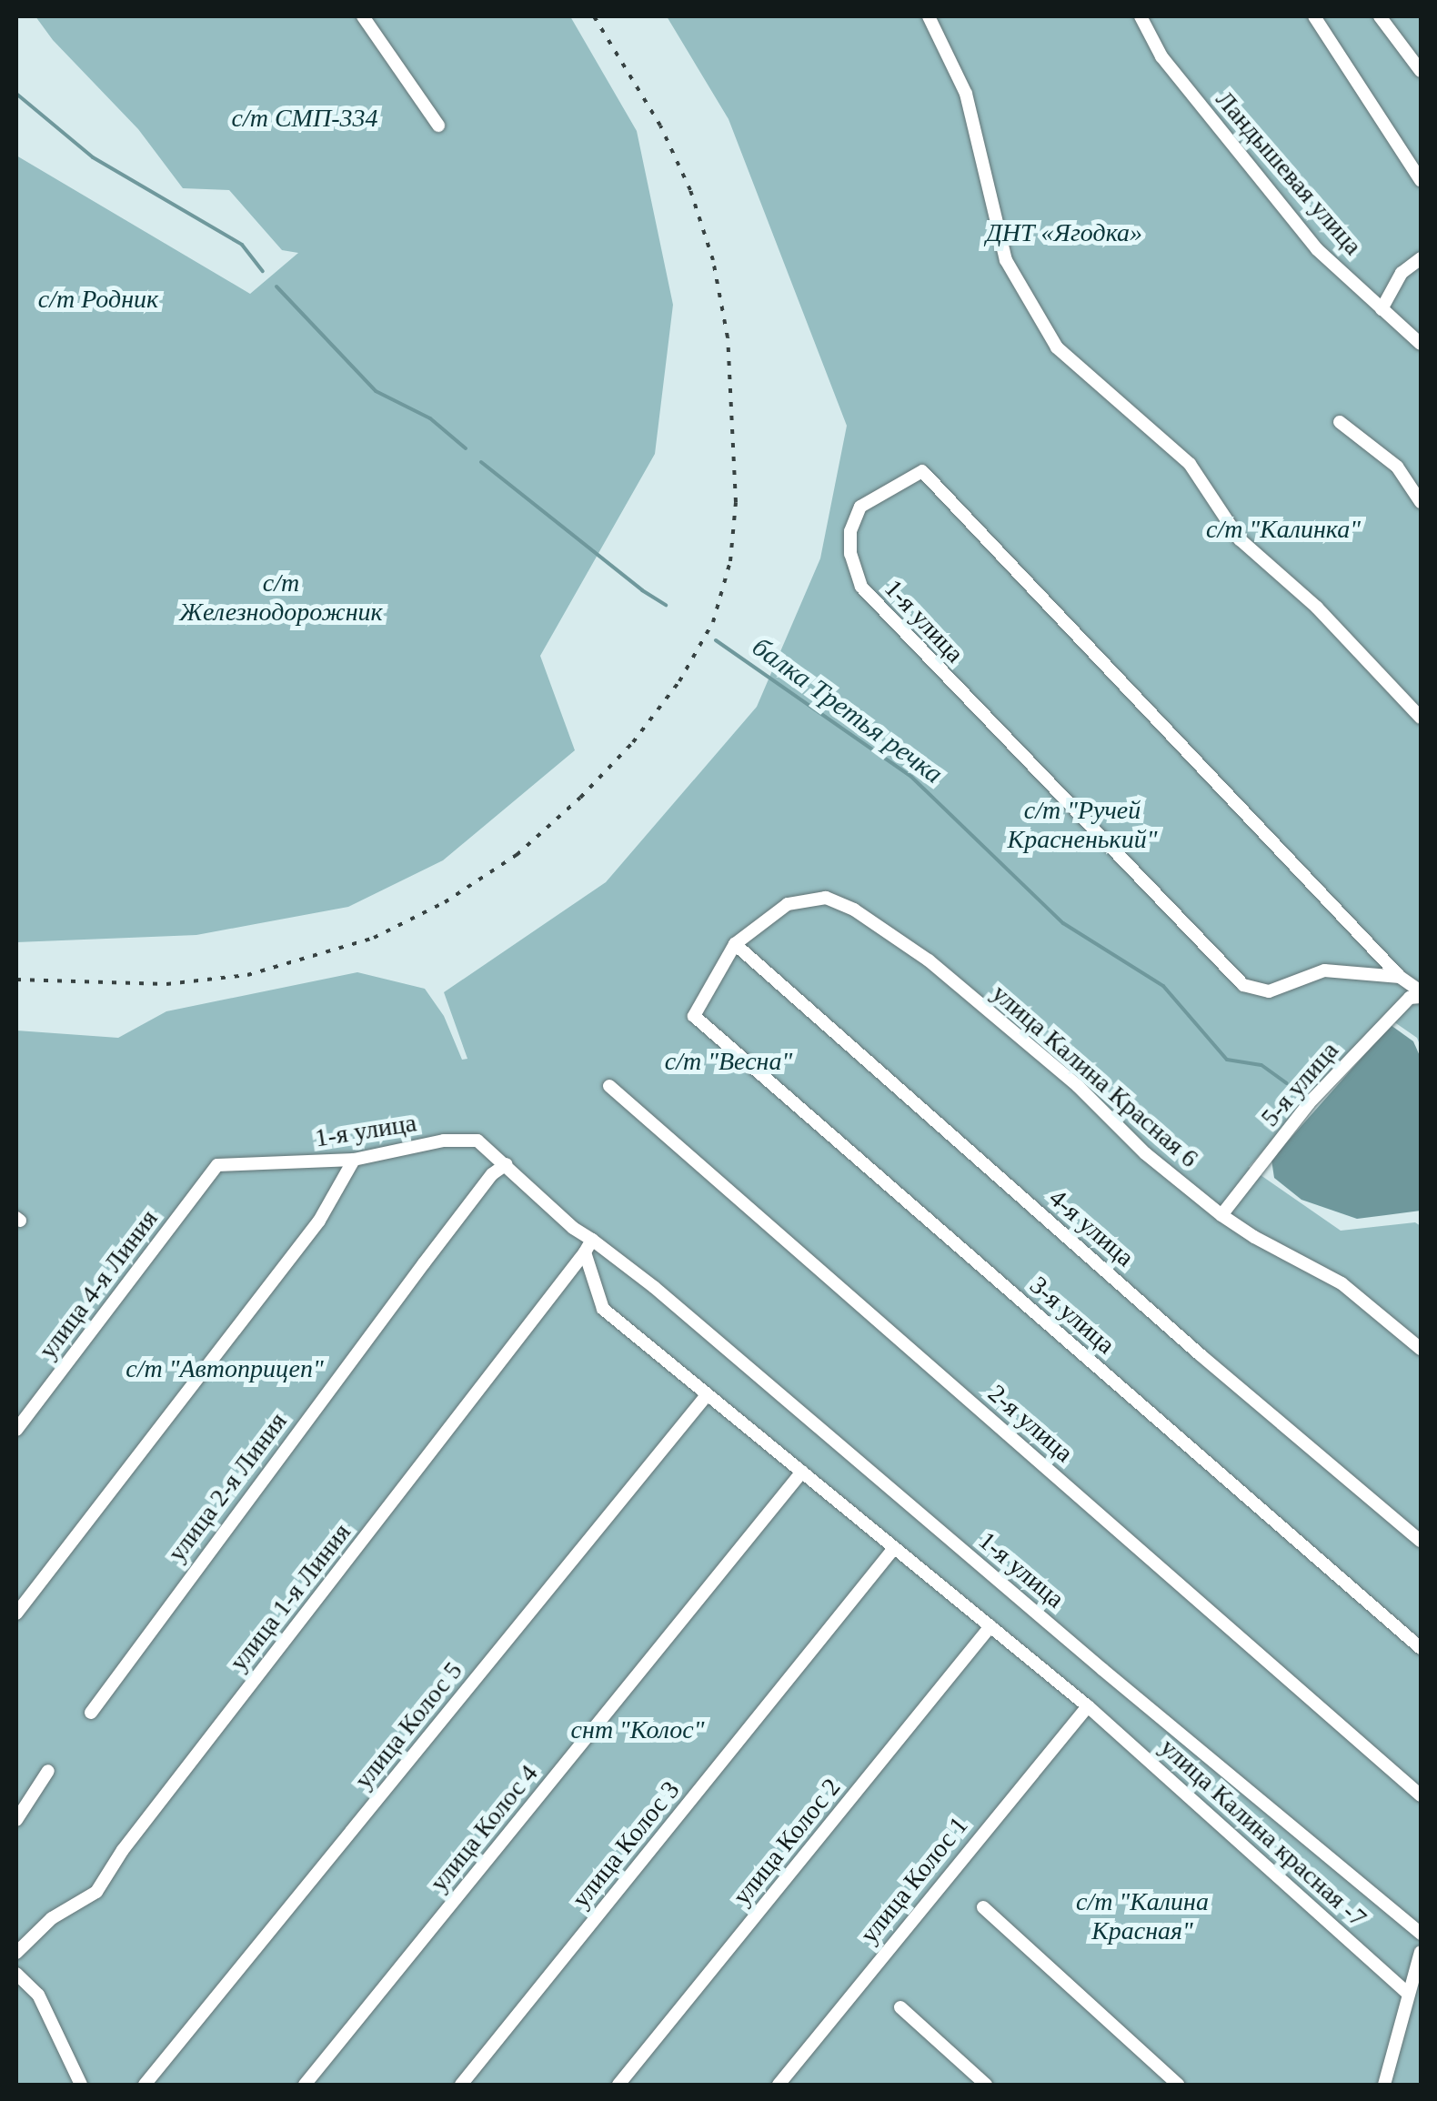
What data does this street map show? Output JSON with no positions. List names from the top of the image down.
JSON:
{
  "streets": {
    "street": [
      "Ландышевая улица",
      "1-я улица",
      "улица Калина Красная 6",
      "5-я улица",
      "4-я улица",
      "улица 4-я Линия",
      "3-я улица",
      "2-я улица",
      "улица 2-я Линия",
      "улица 1-я Линия",
      "улица Колос 5",
      "улица Колос 4",
      "улица Калина красная -7",
      "улица Колос 2",
      "улица Колос 3",
      "улица Колос 1"
    ]
  },
  "crossings": [
    ["1-я улица", "5-я улица"],
    ["1-я улица", "улица 4-я Линия"],
    ["1-я улица", "улица 2-я Линия"],
    ["1-я улица", "улица 1-я Линия"],
    ["улица Калина Красная 6", "5-я улица"],
    ["улица Калина Красная 6", "4-я улица"],
    ["улица Калина Красная 6", "3-я улица"],
    ["4-я улица", "3-я улица"],
    ["улица Калина красная -7", "улица Колос 1"]
  ],
  "water": ["балка Третья речка"],
  "parks": [
    "с/т СМП-334",
    "ДНТ «Ягодка»",
    "с/т Родник",
    "с/т \"Калинка\"",
    "с/т Железнодорожник",
    "с/т \"Ручей Красненький\"",
    "с/т \"Весна\"",
    "с/т \"Автоприцеп\"",
    "снт \"Колос\"",
    "с/т \"Калина Красная\""
  ]
}
